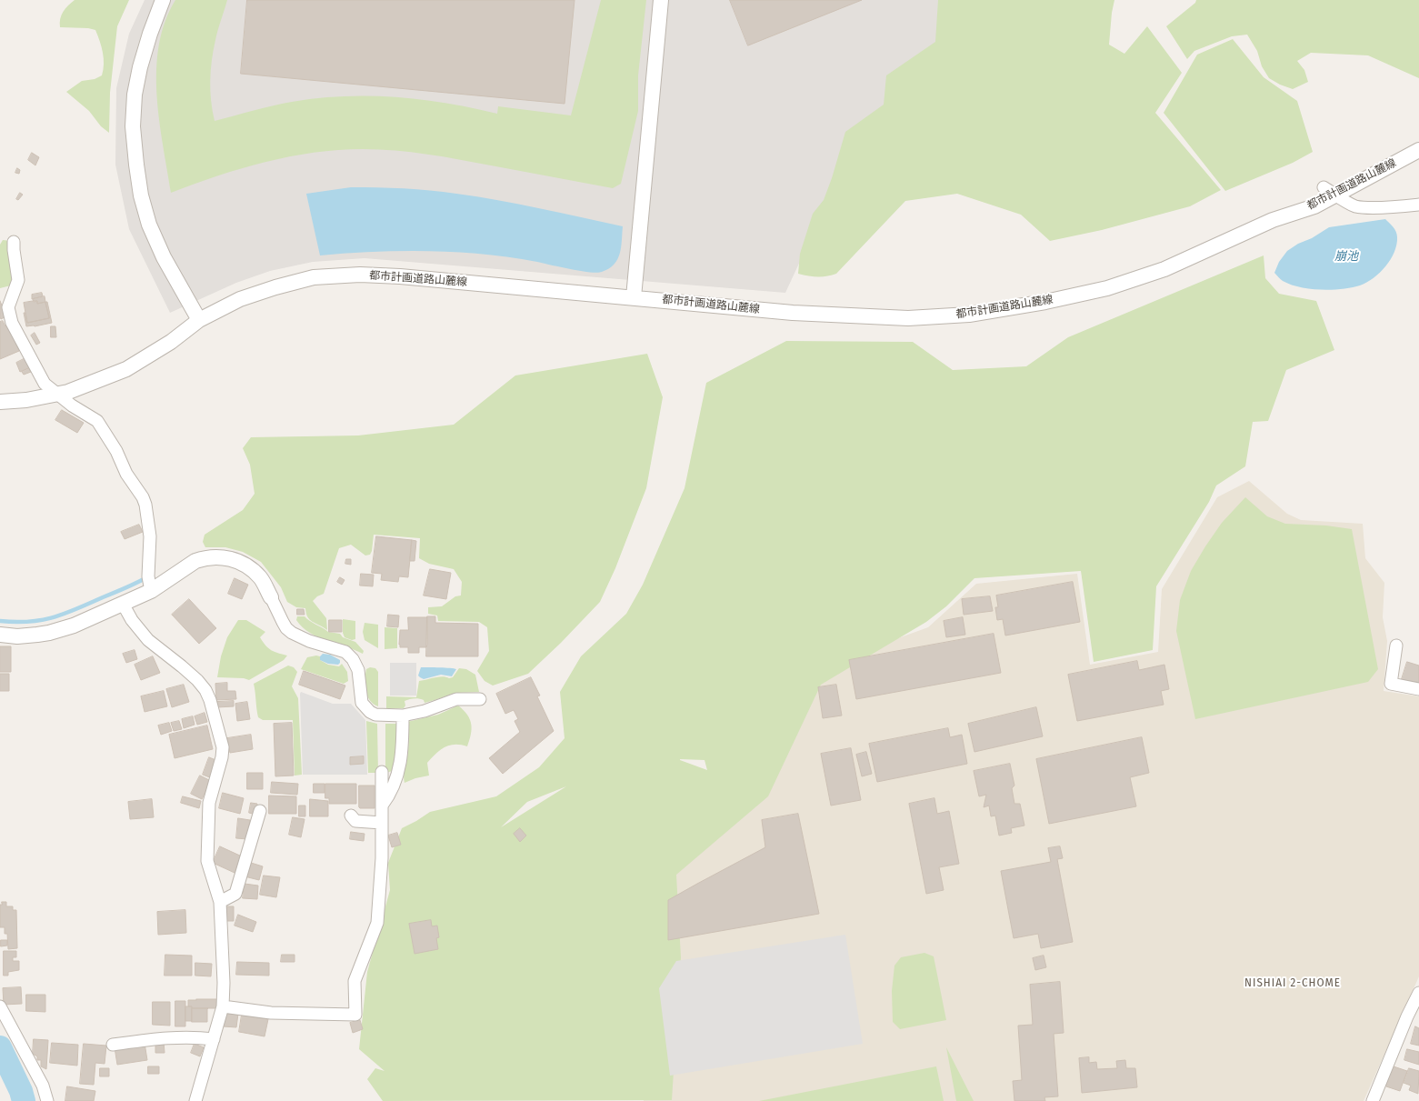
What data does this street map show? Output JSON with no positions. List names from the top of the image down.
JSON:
{
  "streets": {
    "street": ["都市計画道路山麓線"]
  },
  "districts": ["NISHIAI 2-CHOME"],
  "water": ["崩池"]
}
